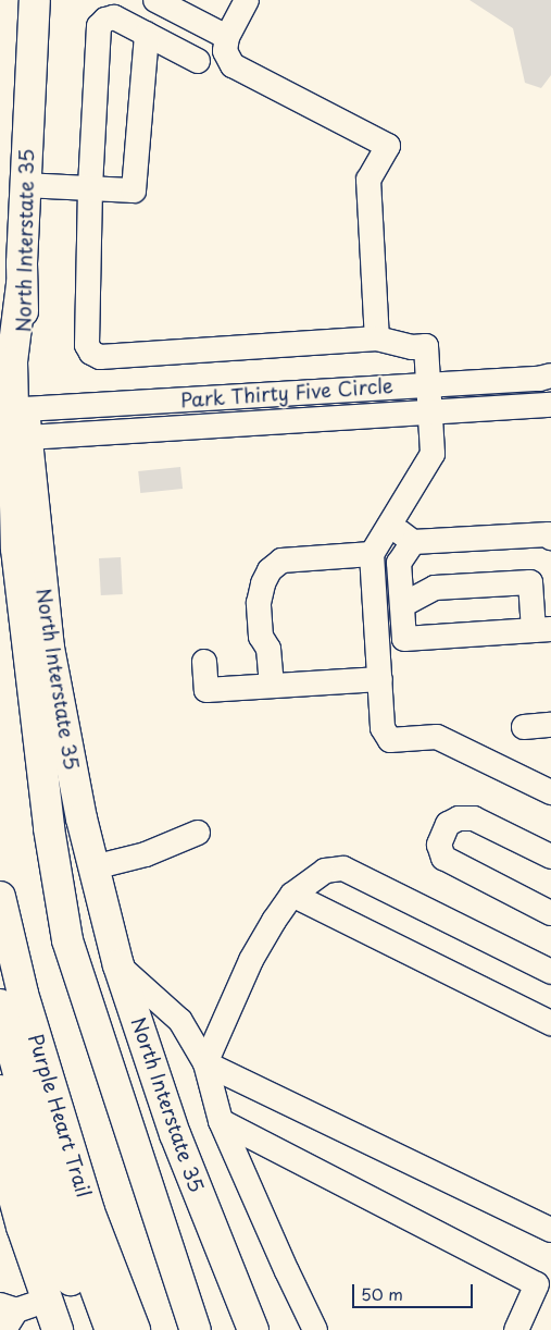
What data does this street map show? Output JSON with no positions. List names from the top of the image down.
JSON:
{
  "streets": {
    "main road": ["North Interstate 35", "Purple Heart Trail"],
    "street": ["Park Thirty Five Circle"]
  },
  "crossings": [
    ["North Interstate 35", "Park Thirty Five Circle"]
  ],
  "scale_bar": "50 m"
}
